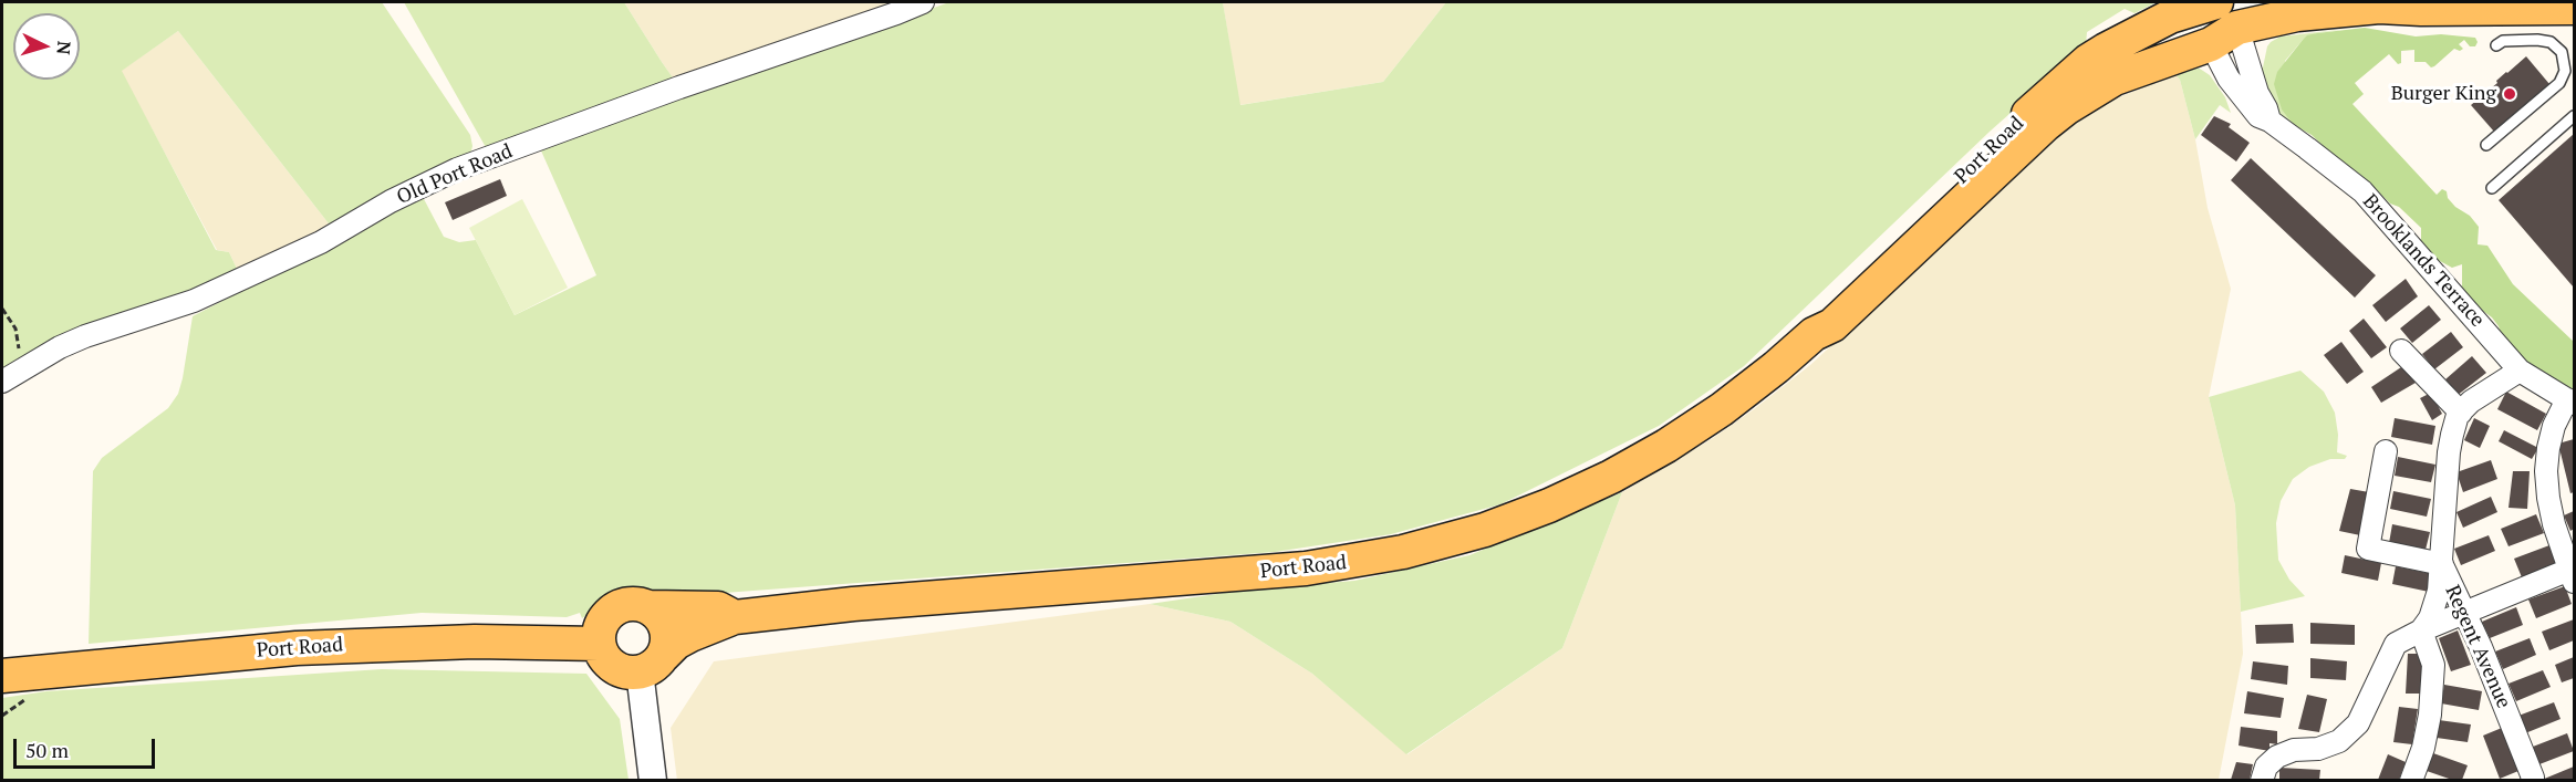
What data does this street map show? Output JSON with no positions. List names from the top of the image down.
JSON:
{
  "streets": {
    "main road": ["Port Road"],
    "street": ["Old Port Road", "Brooklands Terrace", "Regent Avenue"]
  },
  "crossings": [
    ["Port Road", "Brooklands Terrace"]
  ],
  "places": ["Burger King"],
  "scale_bar": "50 m",
  "north": "right"
}
